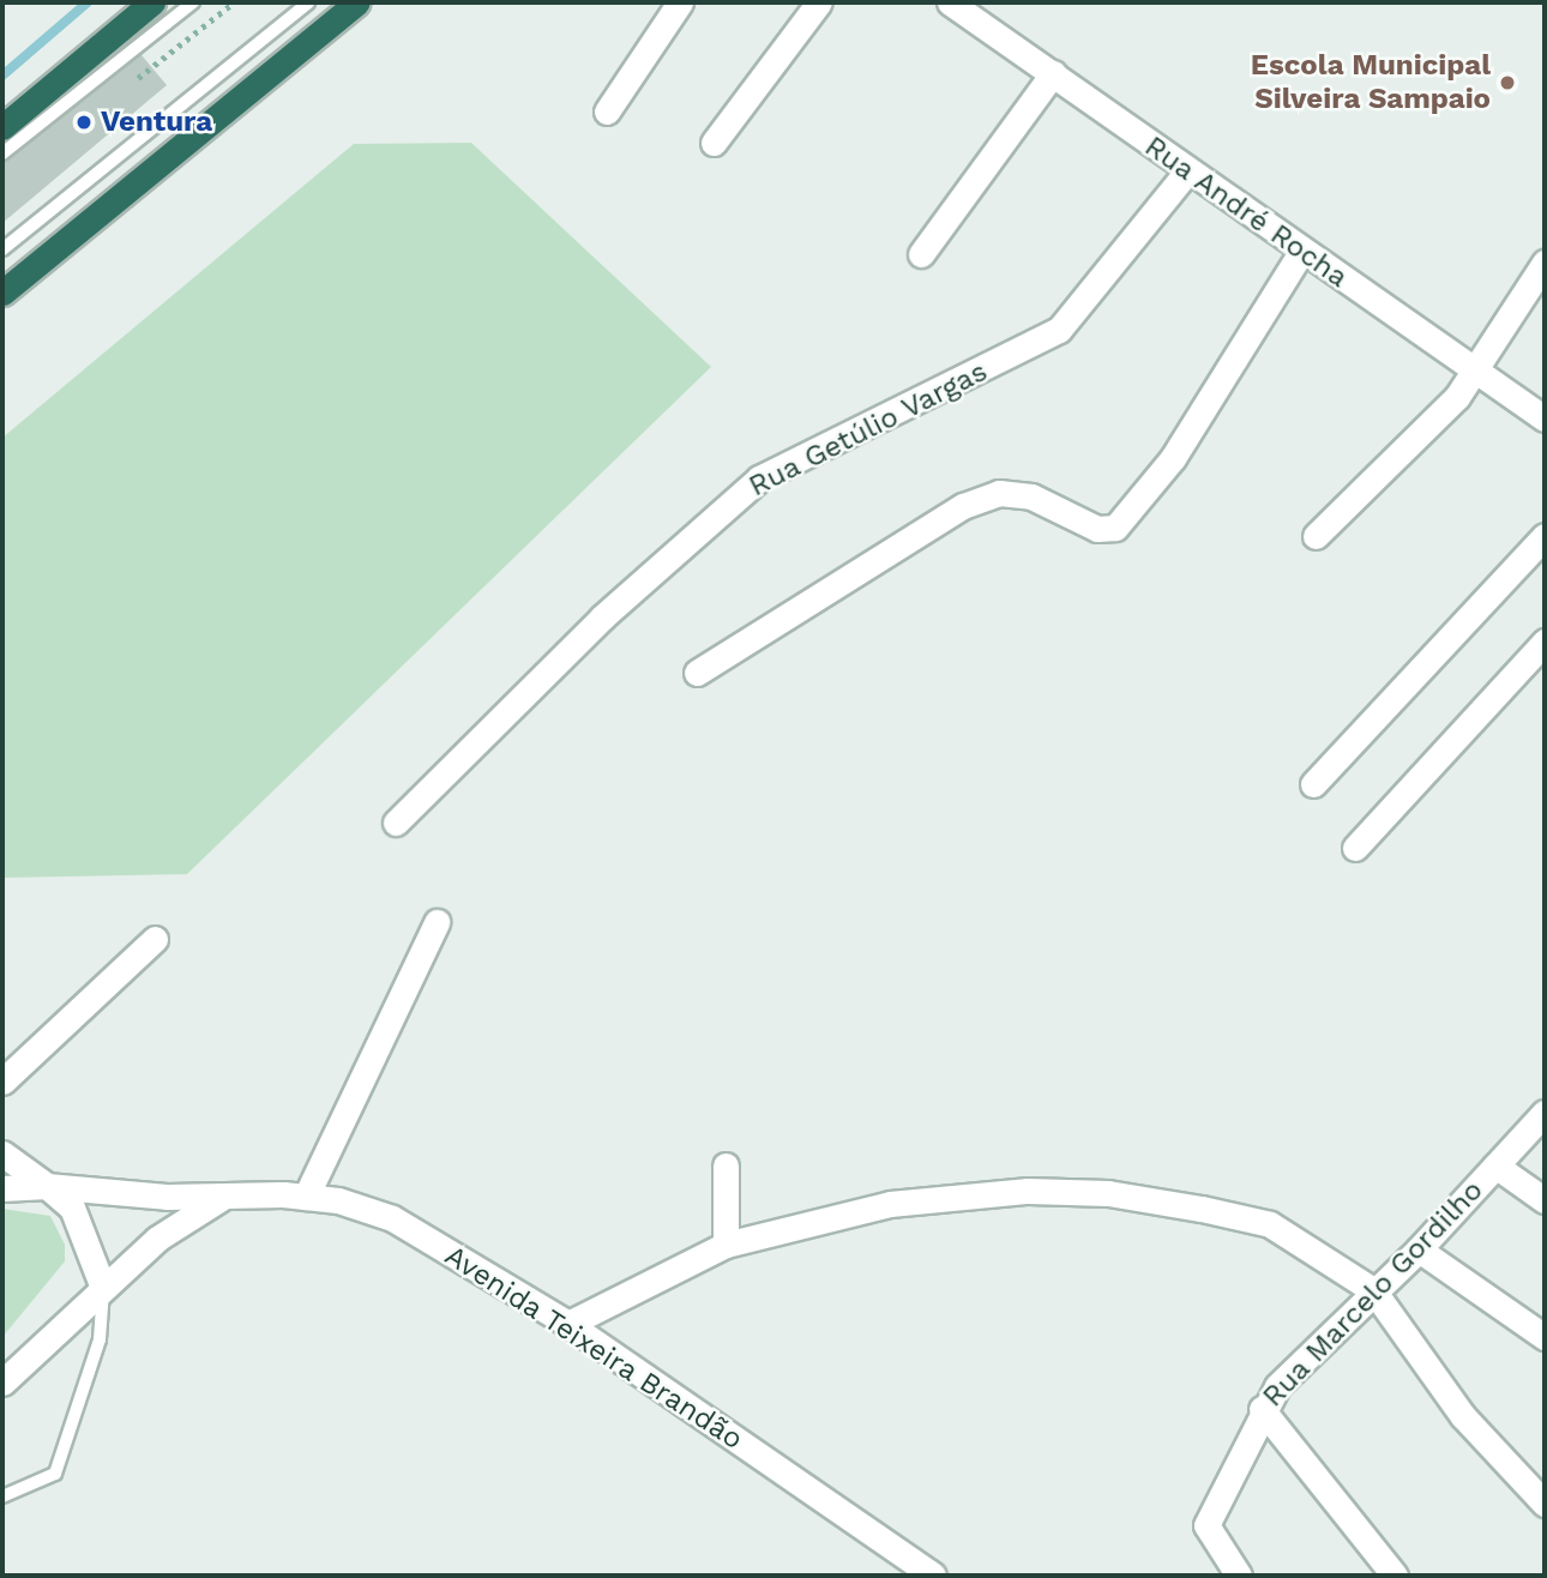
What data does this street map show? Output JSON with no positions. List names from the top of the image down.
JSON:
{
  "streets": {
    "street": [
      "Rua André Rocha",
      "Rua Getúlio Vargas",
      "Rua Marcelo Gordilho",
      "Avenida Teixeira Brandão"
    ]
  },
  "crossings": [
    ["Rua André Rocha", "Rua Getúlio Vargas"]
  ],
  "places": ["Escola Municipal Silveira Sampaio", "Ventura"]
}
